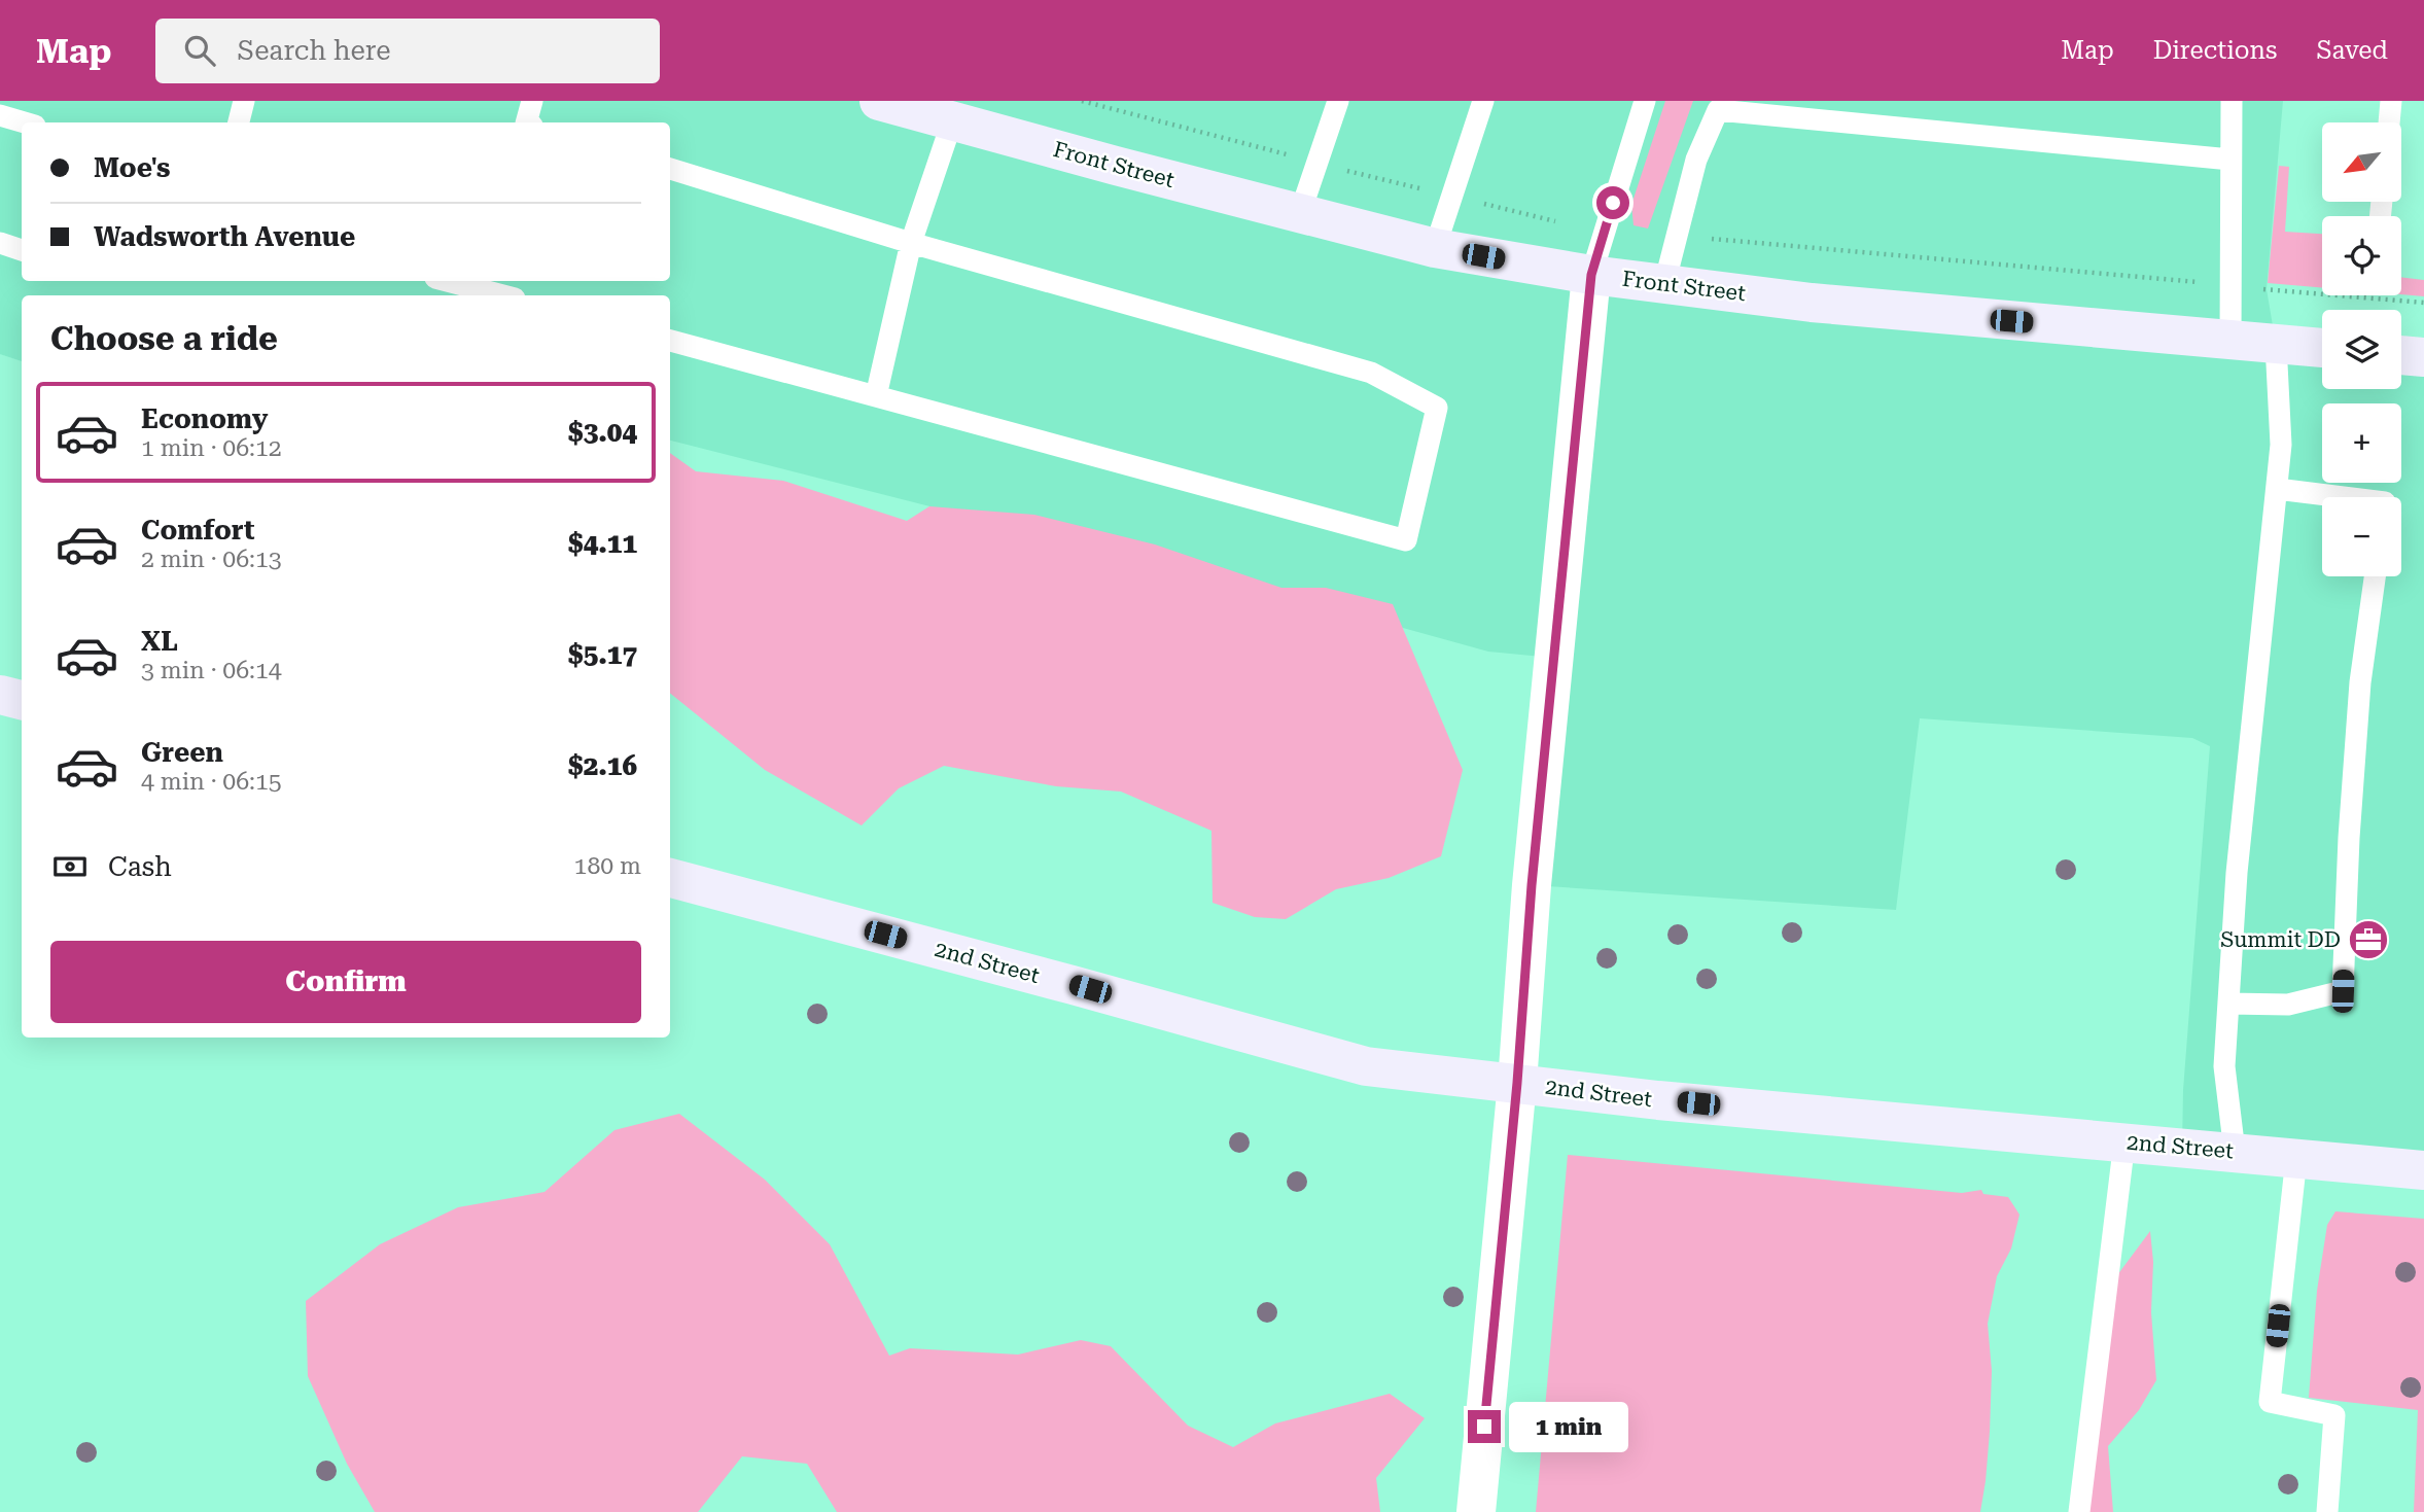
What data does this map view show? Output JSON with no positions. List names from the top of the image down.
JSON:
{
  "streets": {
    "main road": ["Front Street", "2nd Street"]
  },
  "places": {
    "office": ["Summit DD"]
  },
  "north": "bottom left",
  "page": {
    "header": "Map",
    "search": "Search here",
    "nav": ["Map", "Directions", "Saved"],
    "map_buttons": ["+", "−"],
    "banner": ["Moe's", "Wadsworth Avenue"],
    "heading": "Choose a ride",
    "list": [
      {
        "name": "Economy",
        "note": "1 min · 06:12",
        "value": "$3.04"
      },
      {
        "name": "Comfort",
        "note": "2 min · 06:13",
        "value": "$4.11"
      },
      {
        "name": "XL",
        "note": "3 min · 06:14",
        "value": "$5.17"
      },
      {
        "name": "Green",
        "note": "4 min · 06:15",
        "value": "$2.16"
      }
    ],
    "pay": ["Cash", "180 m"],
    "buttons": "Confirm",
    "bubble": "1 min"
  }
}
